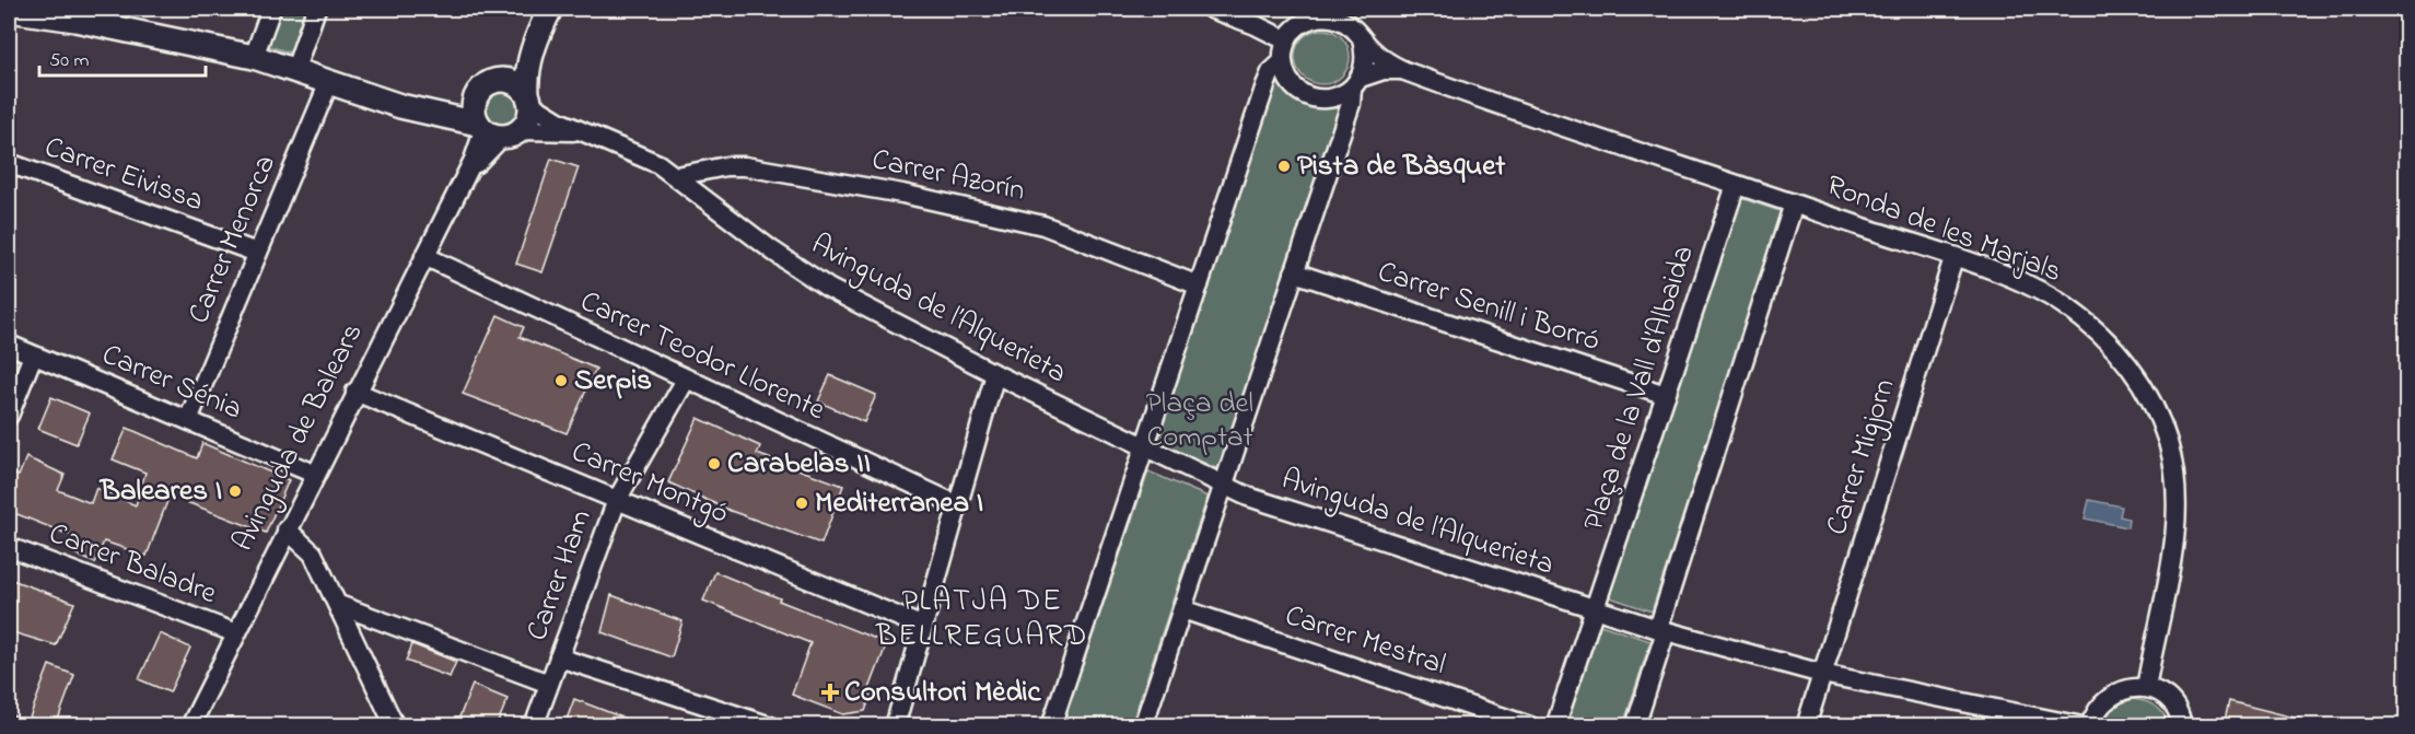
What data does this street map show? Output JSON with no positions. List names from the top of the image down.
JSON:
{
  "streets": {
    "street": [
      "Carrer Eivissa",
      "Carrer Azorín",
      "Ronda de les Marjals",
      "Carrer Menorca",
      "Carrer Senill i Borró",
      "Avinguda de l’Alquerieta",
      "Carrer Teodor Llorente",
      "Carrer Sénia",
      "Plaça de la Vall d’Albaida",
      "Avinguda de Balears",
      "Carrer Migjorn",
      "Carrer Montgó",
      "Carrer Baladre",
      "Carrer Ham",
      "Carrer Mestral"
    ]
  },
  "crossings": [
    ["Carrer Eivissa", "Carrer Menorca"],
    ["Carrer Azorín", "Avinguda de l’Alquerieta"],
    ["Ronda de les Marjals", "Plaça de la Vall d’Albaida"],
    ["Ronda de les Marjals", "Carrer Migjorn"],
    ["Carrer Menorca", "Carrer Sénia"],
    ["Carrer Senill i Borró", "Plaça de la Vall d’Albaida"],
    ["Avinguda de l’Alquerieta", "Plaça de la Vall d’Albaida"],
    ["Avinguda de l’Alquerieta", "Carrer Migjorn"],
    ["Carrer Teodor Llorente", "Avinguda de Balears"],
    ["Carrer Teodor Llorente", "Carrer Ham"],
    ["Carrer Sénia", "Avinguda de Balears"],
    ["Avinguda de Balears", "Carrer Montgó"],
    ["Avinguda de Balears", "Carrer Baladre"],
    ["Carrer Montgó", "Carrer Ham"]
  ],
  "districts": ["PLATJA DE BELLREGUARD"],
  "parks": ["Plaça del Comptat"],
  "places": {
    "other": [
      "Pista de Bàsquet",
      "Serpis",
      "Carabelas II",
      "Baleares I",
      "Mediterranea I"
    ],
    "health": ["Consultori Mèdic"]
  },
  "scale_bar": "50 m"
}
